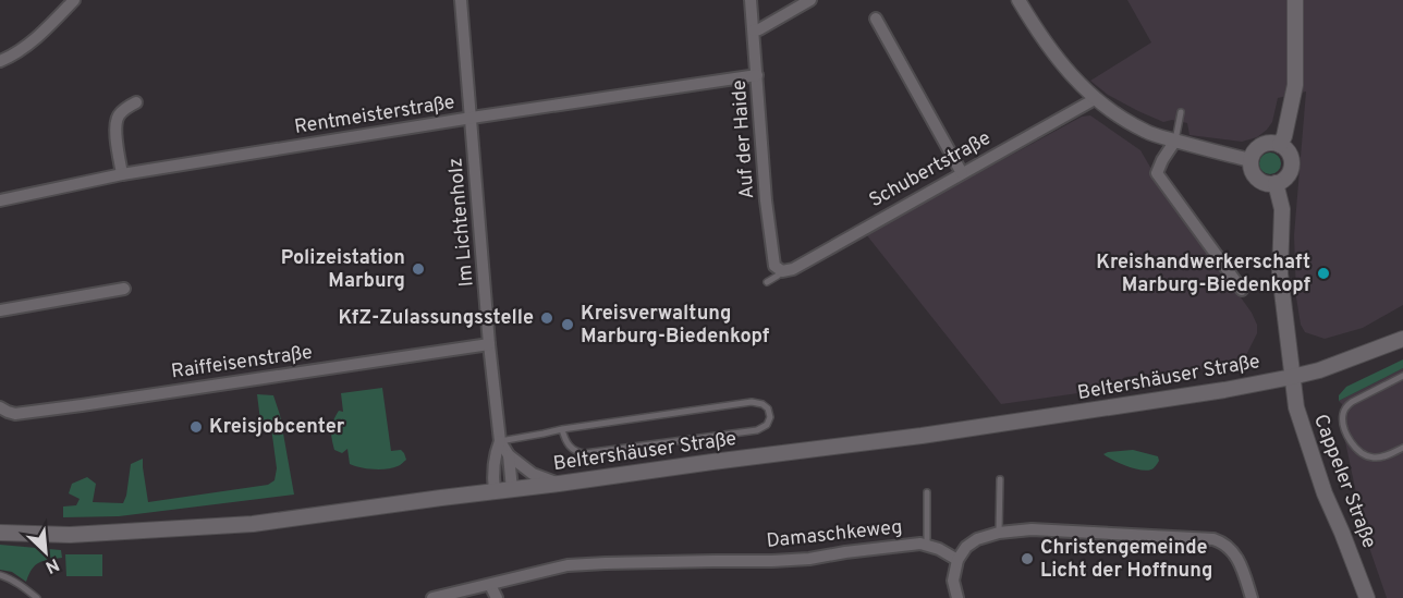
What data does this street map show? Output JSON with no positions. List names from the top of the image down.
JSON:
{
  "streets": {
    "main road": ["Beltershäuser Straße", "Cappeler Straße"],
    "street": [
      "Rentmeisterstraße",
      "Auf der Haide",
      "Schubertstraße",
      "Im Lichtenholz",
      "Raiffeisenstraße",
      "Damaschkeweg"
    ]
  },
  "crossings": [
    ["Rentmeisterstraße", "Auf der Haide"],
    ["Rentmeisterstraße", "Im Lichtenholz"],
    ["Auf der Haide", "Schubertstraße"],
    ["Im Lichtenholz", "Raiffeisenstraße"],
    ["Im Lichtenholz", "Beltershäuser Straße"],
    ["Beltershäuser Straße", "Cappeler Straße"]
  ],
  "places": [
    "Polizeistation Marburg",
    "Kreishandwerkerschaft Marburg-Biedenkopf",
    "KfZ-Zulassungsstelle",
    "Kreisverwaltung Marburg-Biedenkopf",
    "Kreisjobcenter",
    "Christengemeinde Licht der Hoffnung"
  ],
  "north": "bottom right"
}
